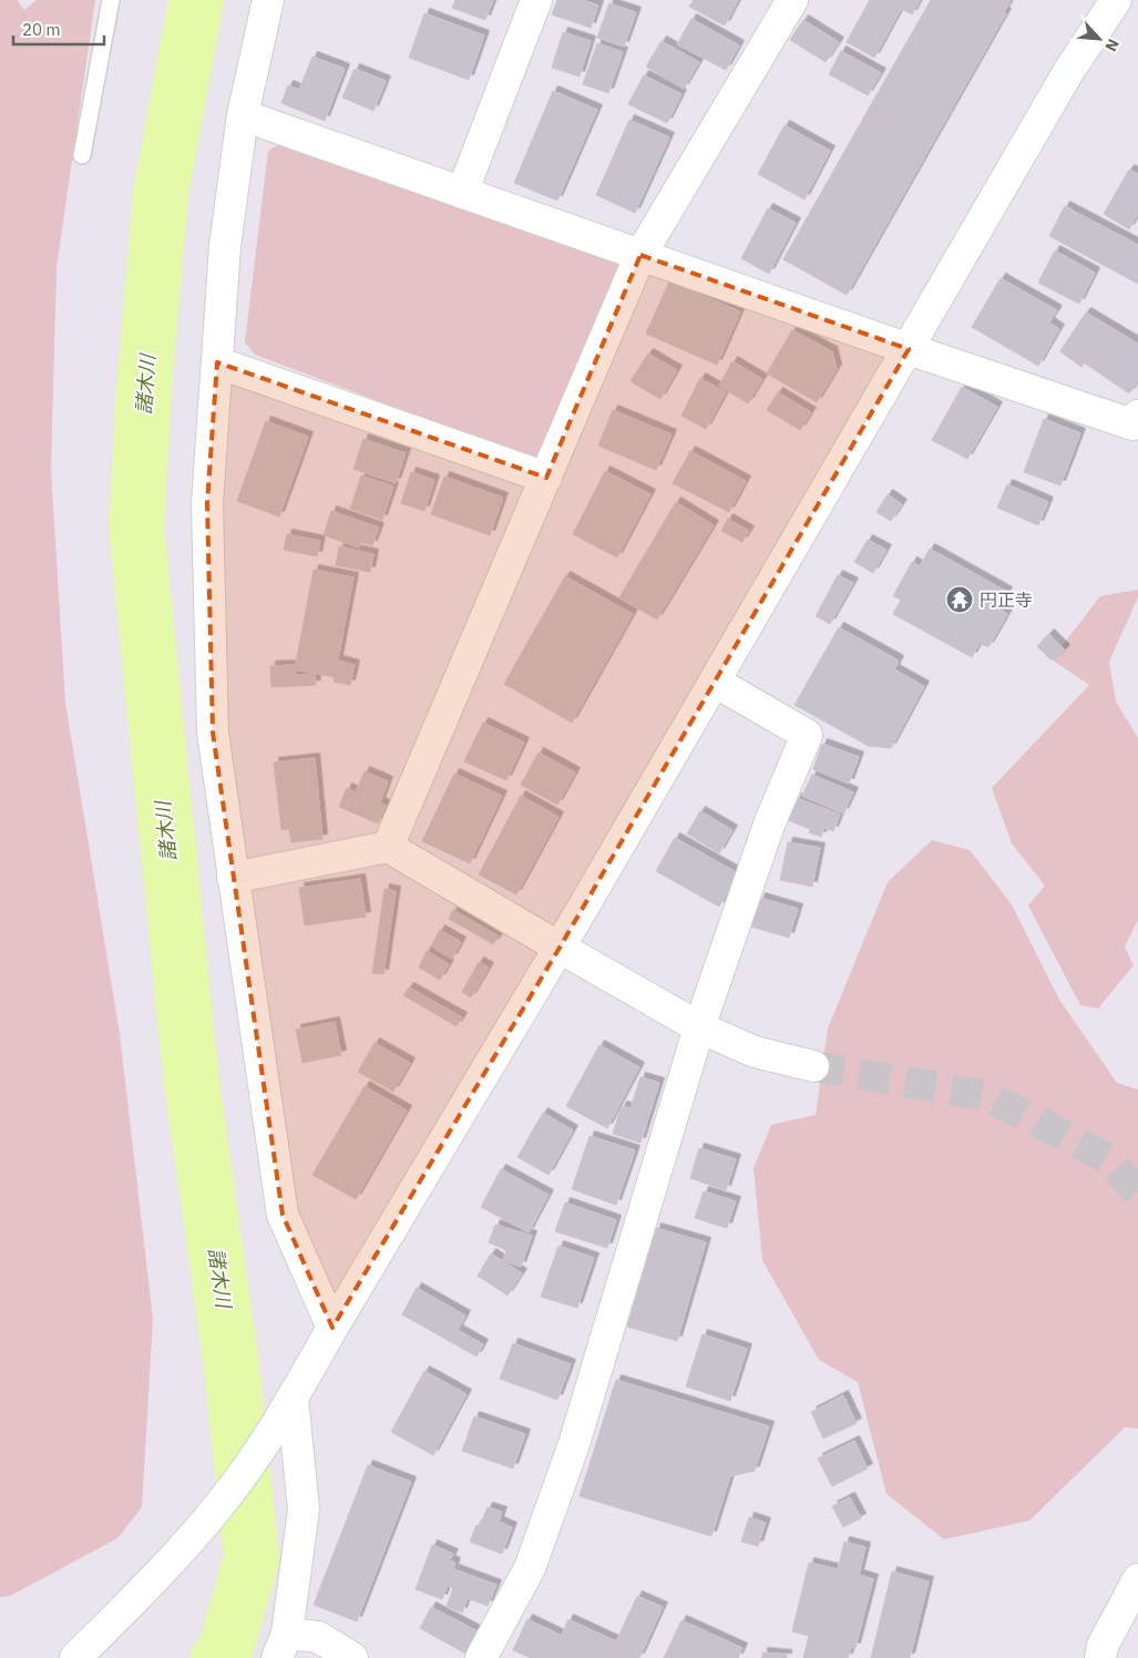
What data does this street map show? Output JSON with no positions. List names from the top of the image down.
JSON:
{
  "water": ["諸木川"],
  "places": {
    "temple": ["円正寺"]
  },
  "scale_bar": "20 m",
  "north": "bottom right"
}
